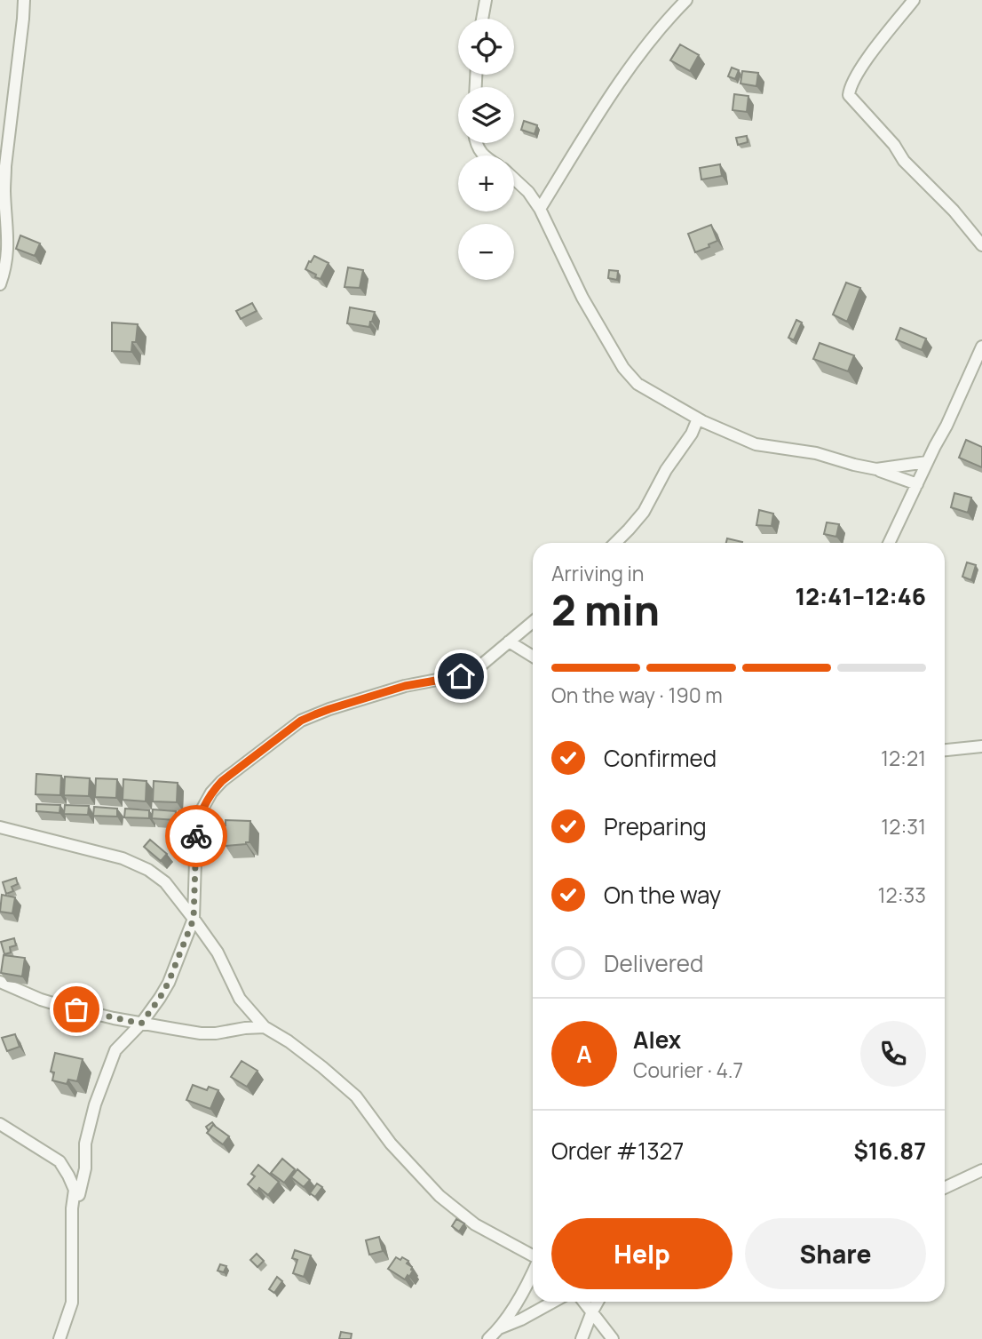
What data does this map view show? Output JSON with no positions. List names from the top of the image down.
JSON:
{
  "page": {
    "map_buttons": ["+", "−"],
    "heading": ["2 min", "Arriving in", "12:41–12:46"],
    "panel": [
      "Alex",
      "Courier · 4.7",
      "Order #1327",
      "$16.87"
    ],
    "bar": "On the way · 190 m",
    "list": [
      ["Confirmed", "12:21"],
      ["Preparing", "12:31"],
      ["On the way", "12:33"],
      "Delivered"
    ],
    "round": "A",
    "buttons": ["Help", "Share"]
  }
}
